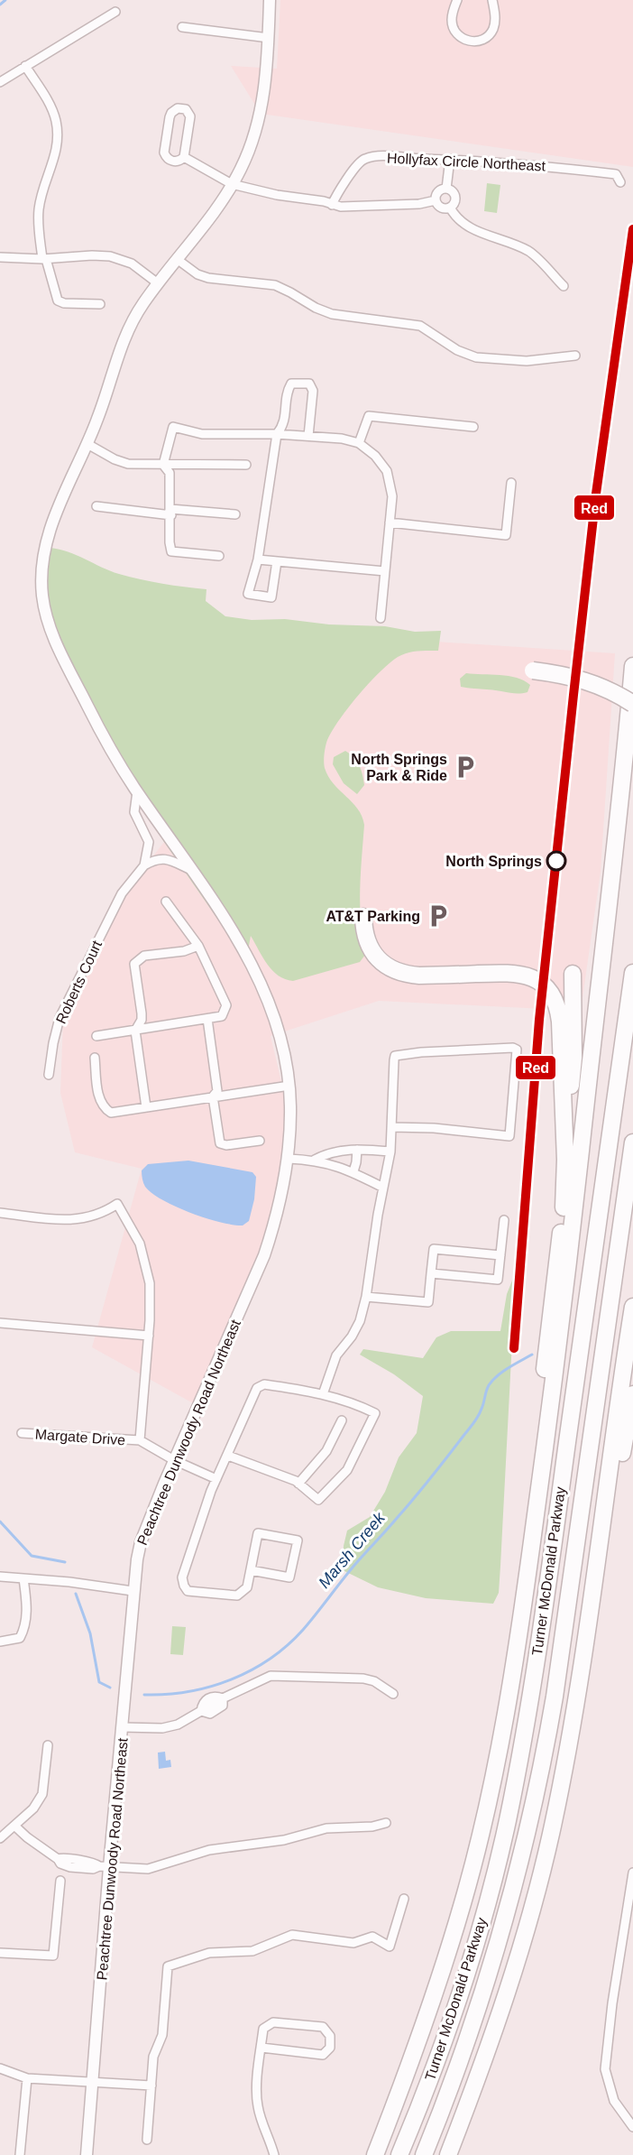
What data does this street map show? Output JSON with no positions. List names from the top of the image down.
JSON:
{
  "streets": {
    "highway": ["Turner McDonald Parkway"],
    "street": [
      "Hollyfax Circle Northeast",
      "Roberts Court",
      "Peachtree Dunwoody Road Northeast",
      "Margate Drive"
    ]
  },
  "water": ["Marsh Creek"],
  "places": {
    "parking": ["North Springs Park & Ride", "AT&T Parking"],
    "other": ["North Springs"]
  },
  "lines": ["transit line Red"]
}
